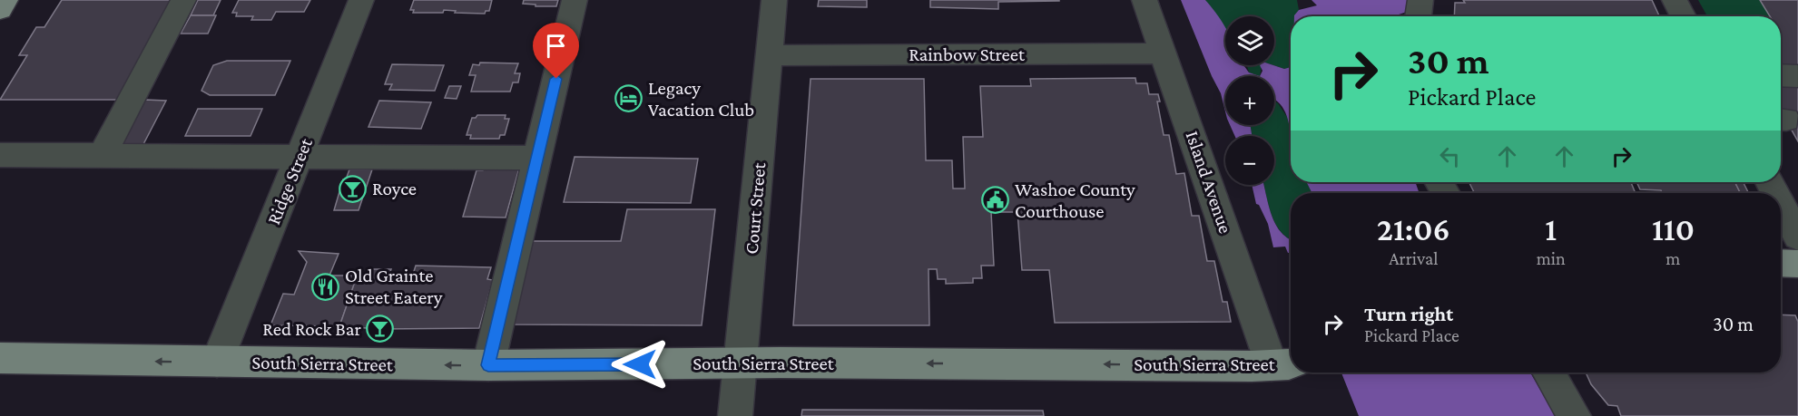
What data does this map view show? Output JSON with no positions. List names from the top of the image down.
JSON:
{
  "streets": {
    "main road": ["South Sierra Street"],
    "street": [
      "Rainbow Street",
      "Ridge Street",
      "Island Avenue",
      "Court Street"
    ]
  },
  "crossings": [
    ["Rainbow Street", "Island Avenue"],
    ["Rainbow Street", "Court Street"],
    ["Ridge Street", "South Sierra Street"],
    ["Island Avenue", "South Sierra Street"],
    ["Court Street", "South Sierra Street"]
  ],
  "one_way": ["South Sierra Street"],
  "places": {
    "hotel": ["Legacy Vacation Club"],
    "bar": ["Royce", "Red Rock Bar"],
    "public building": ["Washoe County Courthouse"],
    "restaurant": ["Old Grainte Street Eatery"]
  },
  "page": {
    "map_buttons": ["+", "−"],
    "turn": ["30 m", "Pickard Place"],
    "eta": [
      "21:06",
      "Arrival",
      "1",
      "min",
      "110",
      "m"
    ],
    "list": [
      {
        "name": "Turn right",
        "note": "Pickard Place",
        "value": "30 m"
      }
    ]
  }
}
